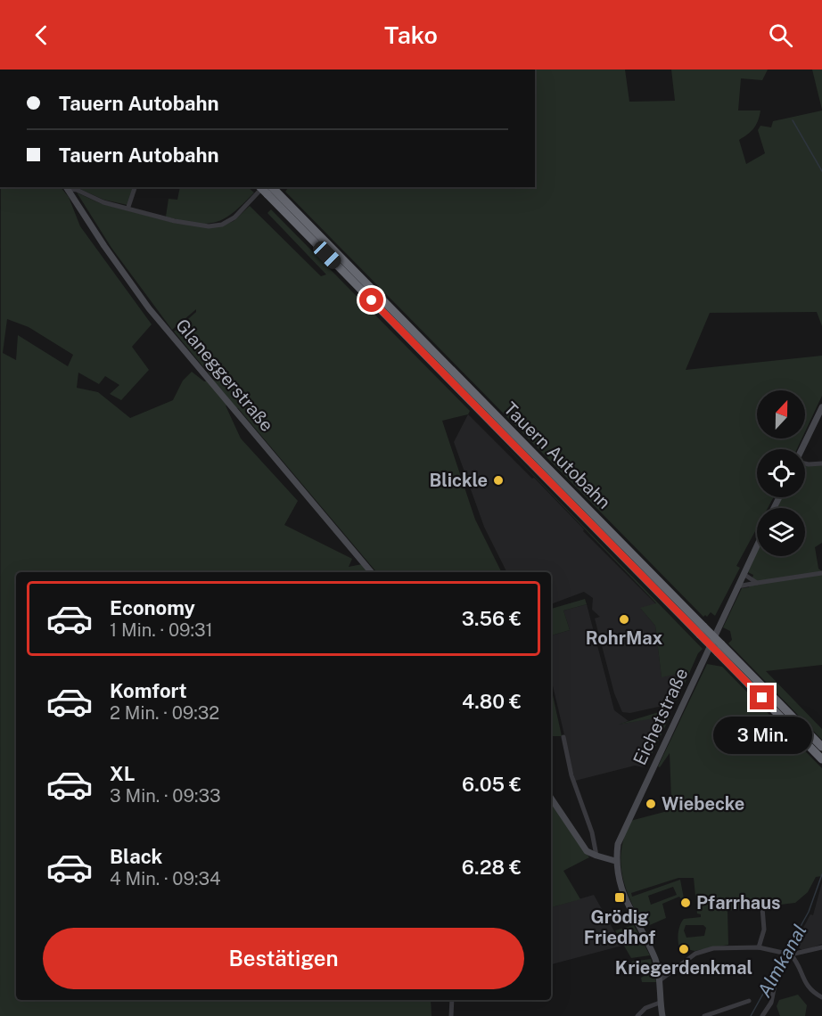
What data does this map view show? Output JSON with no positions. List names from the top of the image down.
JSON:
{
  "streets": {
    "highway": ["Tauern Autobahn"],
    "main road": ["Glaneggerstraße", "Eichetstraße"]
  },
  "water": ["Almkanal"],
  "places": {
    "other": [
      "Blickle",
      "RohrMax",
      "Wiebecke",
      "Pfarrhaus",
      "Kriegerdenkmal"
    ],
    "transit": ["Grödig Friedhof"]
  },
  "north": "top",
  "page": {
    "header": "Tako",
    "banner": ["Tauern Autobahn", "Tauern Autobahn"],
    "list": [
      {
        "name": "Economy",
        "note": "1 Min. · 09:31",
        "value": "3.56 €"
      },
      {
        "name": "Komfort",
        "note": "2 Min. · 09:32",
        "value": "4.80 €"
      },
      {
        "name": "XL",
        "note": "3 Min. · 09:33",
        "value": "6.05 €"
      },
      {
        "name": "Black",
        "note": "4 Min. · 09:34",
        "value": "6.28 €"
      }
    ],
    "bubble": "3 Min.",
    "buttons": "Bestätigen"
  }
}
